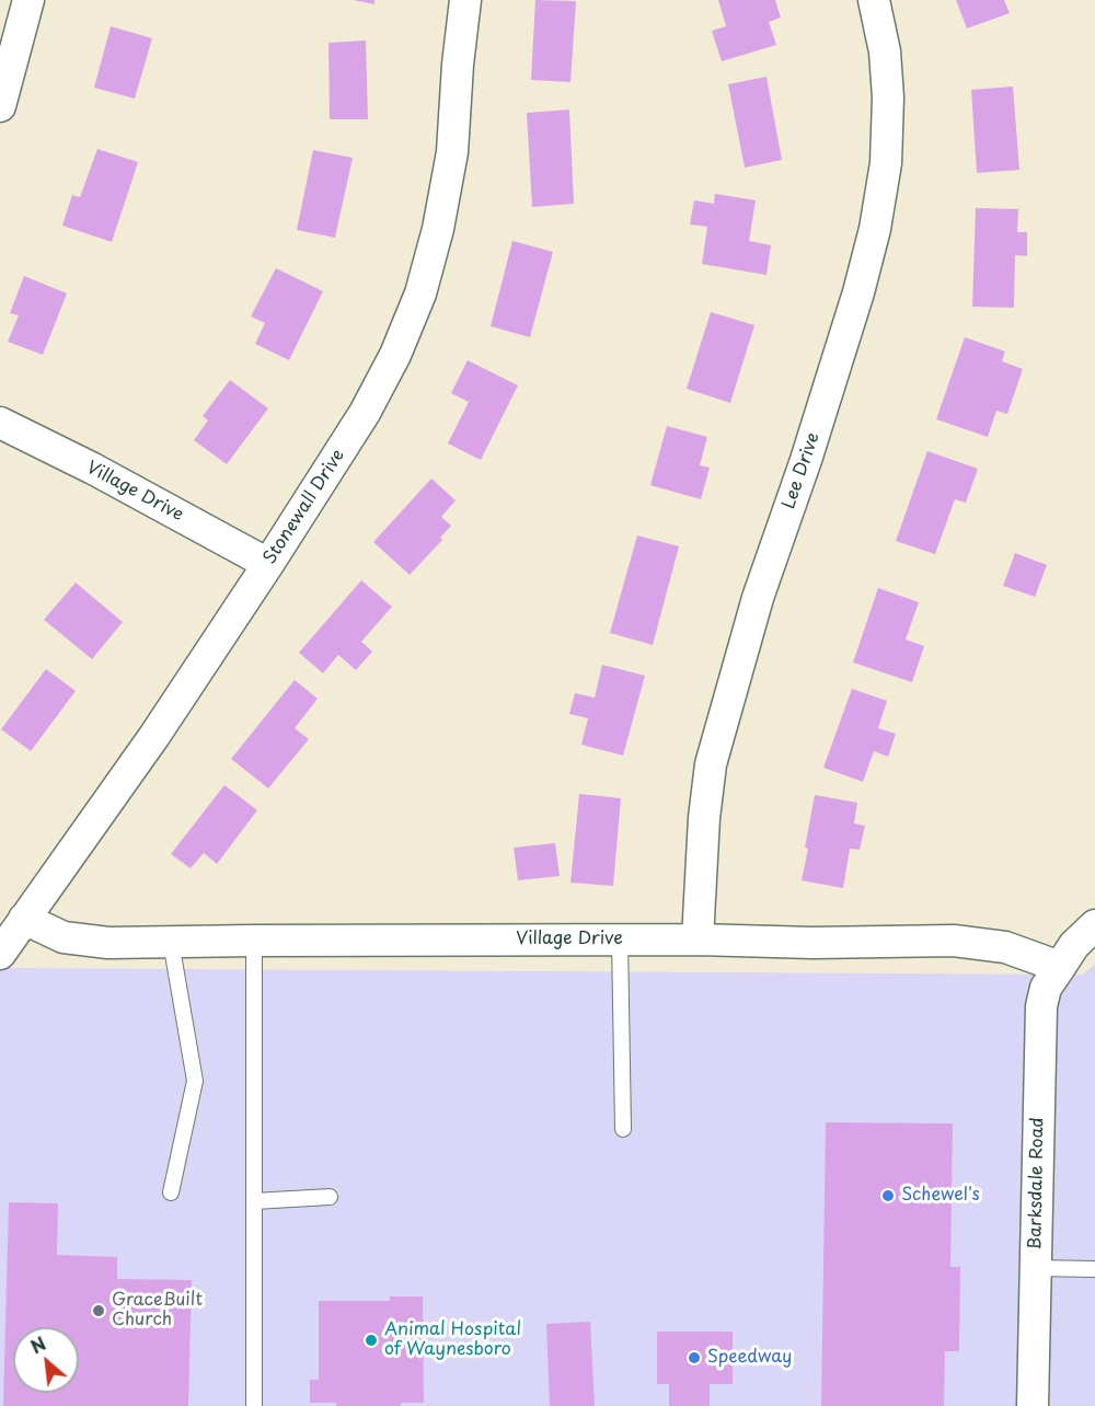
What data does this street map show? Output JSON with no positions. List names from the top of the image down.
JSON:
{
  "streets": {
    "street": [
      "Lee Drive",
      "Village Drive",
      "Stonewall Drive",
      "Barksdale Road"
    ]
  },
  "crossings": [
    ["Lee Drive", "Village Drive"],
    ["Village Drive", "Stonewall Drive"],
    ["Village Drive", "Barksdale Road"]
  ],
  "places": [
    "Schewel's",
    "GraceBuilt Church",
    "Animal Hospital of Waynesboro",
    "Speedway"
  ],
  "north": "top left"
}
